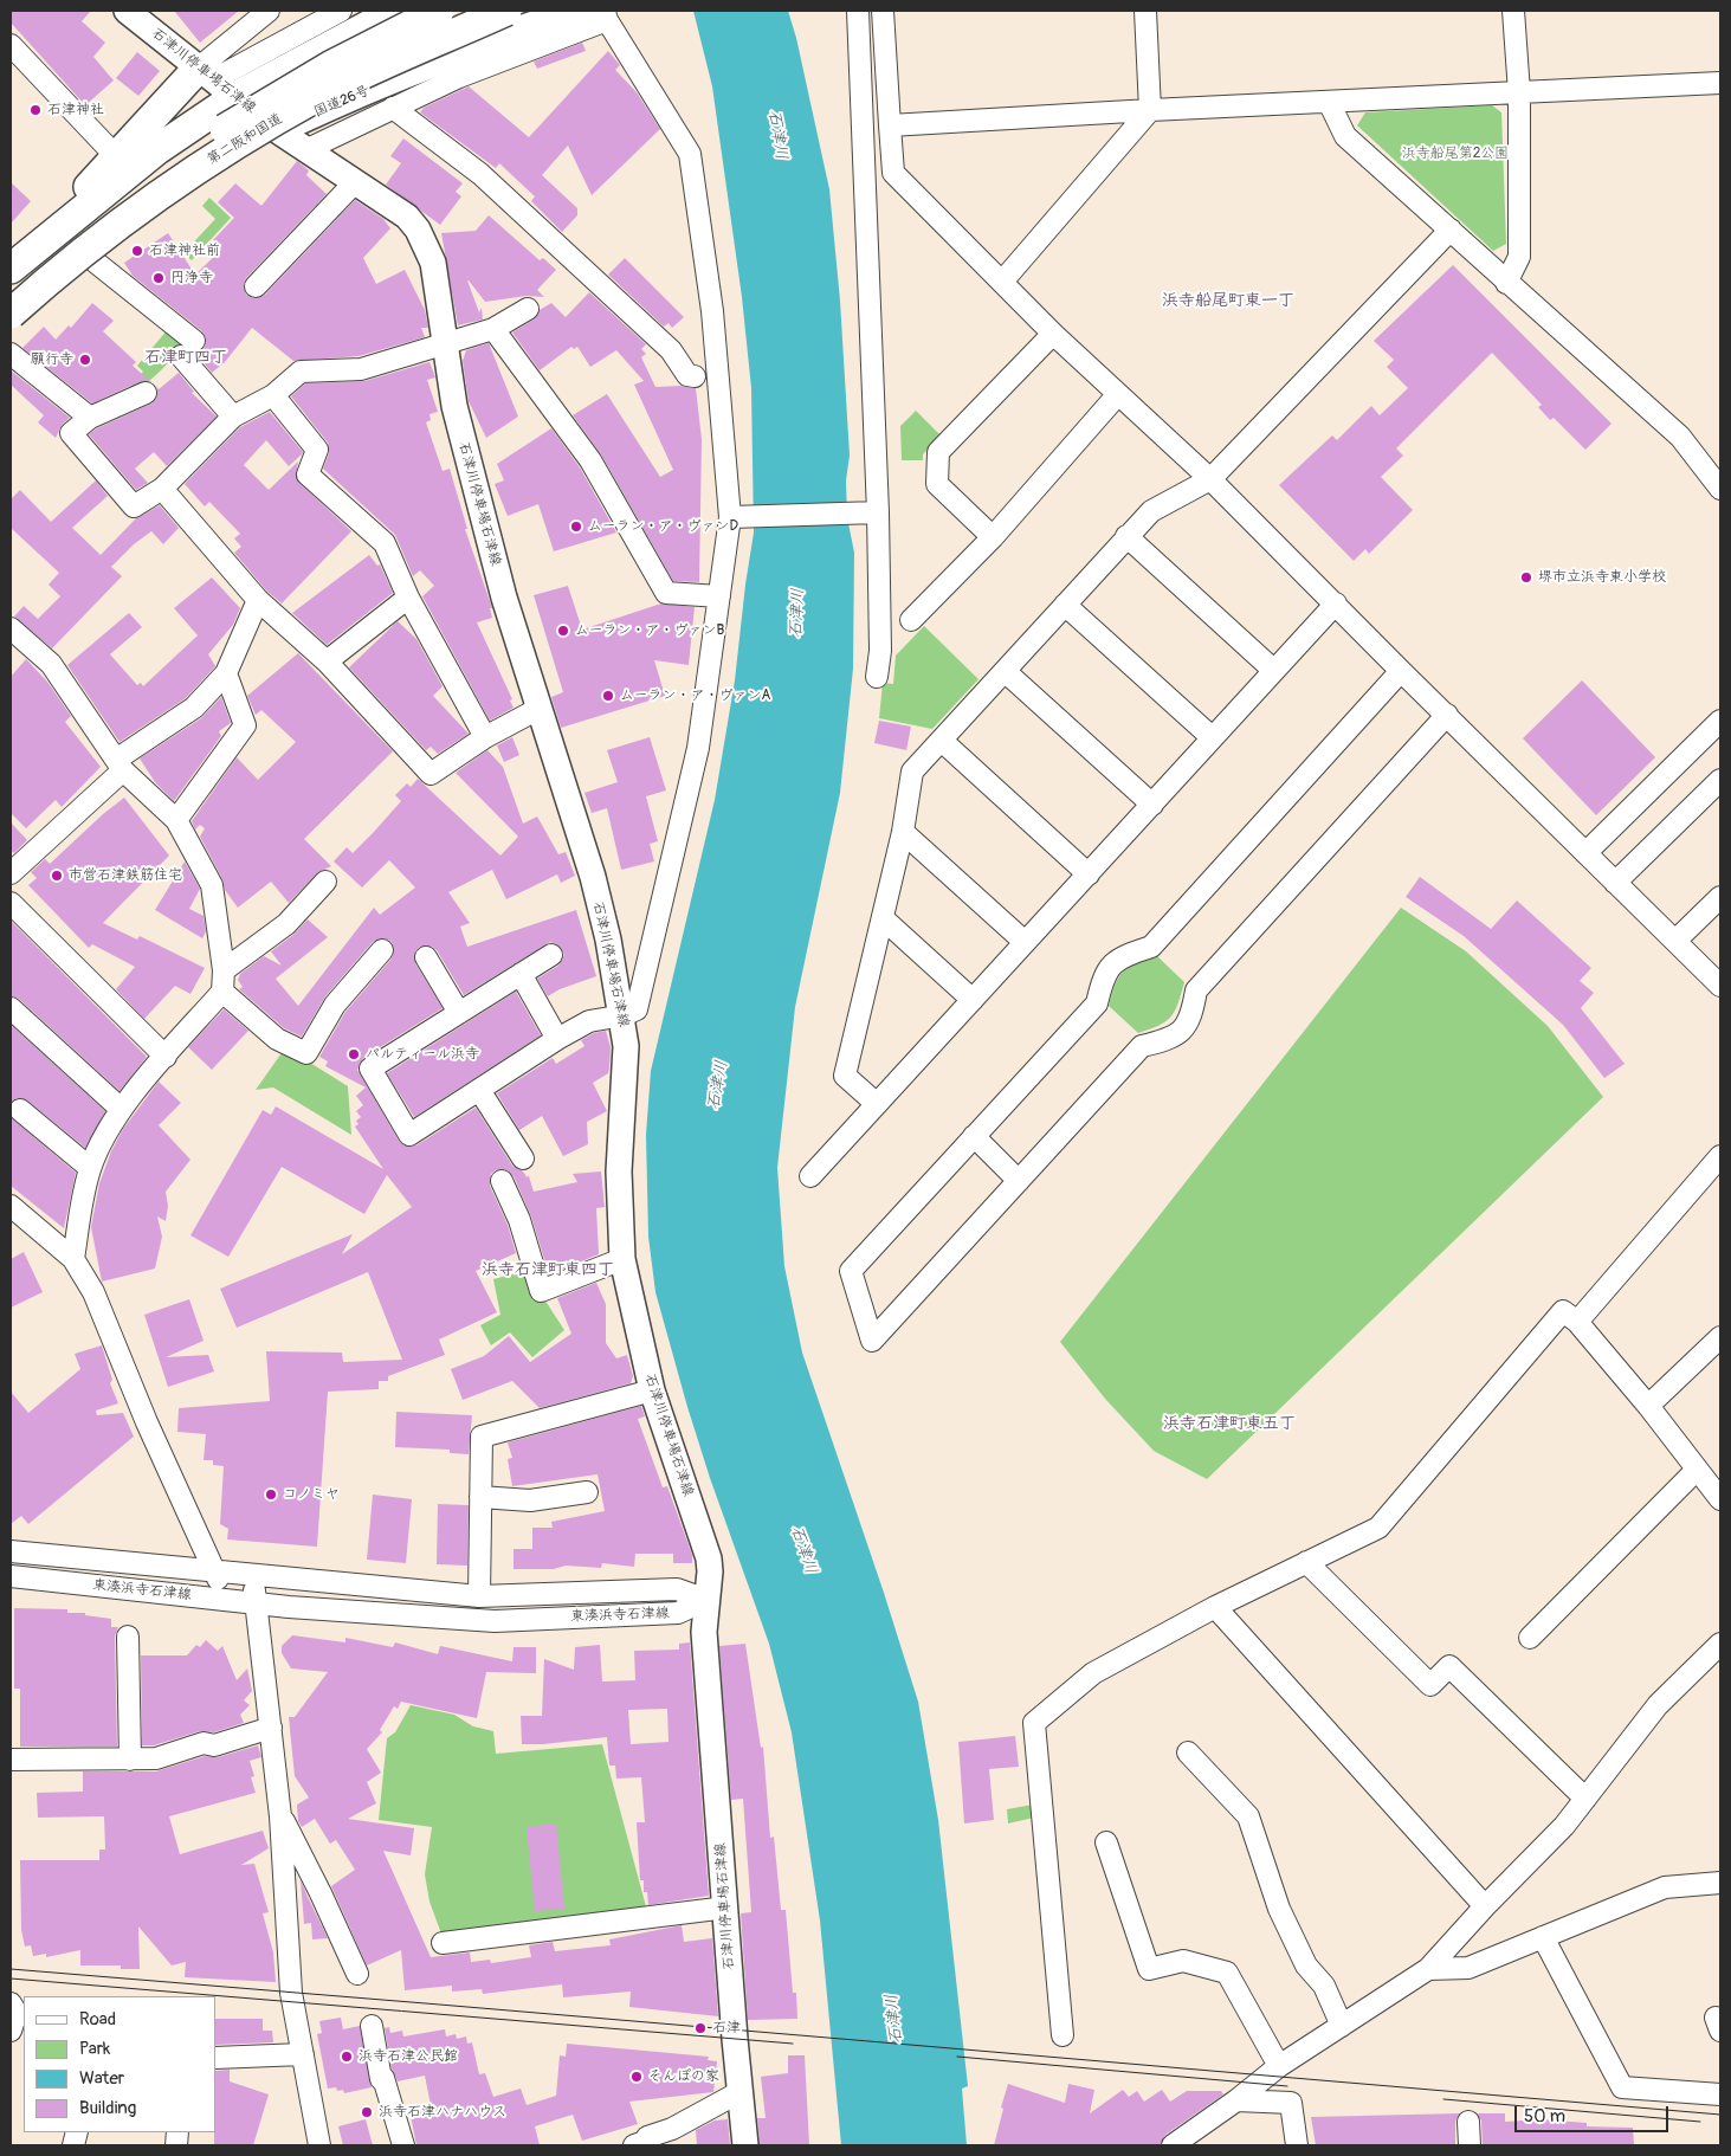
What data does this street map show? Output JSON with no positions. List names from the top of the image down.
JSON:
{
  "streets": {
    "highway": ["国道26号", "第二阪和国道"],
    "main road": ["石津川停車場石津線"],
    "street": ["東湊浜寺石津線"]
  },
  "crossings": [
    ["石津川停車場石津線", "国道26号"],
    ["石津川停車場石津線", "東湊浜寺石津線"]
  ],
  "districts": [
    "浜寺船尾町東一丁",
    "石津町四丁",
    "浜寺石津町東四丁",
    "浜寺石津町東五丁"
  ],
  "water": ["石津川"],
  "parks": ["浜寺船尾第2公園"],
  "places": [
    "石津神社",
    "石津神社前",
    "円浄寺",
    "願行寺",
    "ムーラン・ア・ヴァンD",
    "堺市立浜寺東小学校",
    "ムーラン・ア・ヴァンB",
    "ムーラン・ア・ヴァンA",
    "市営石津鉄筋住宅",
    "パルティール浜寺",
    "コノミヤ",
    "石津",
    "浜寺石津公民館",
    "そんぽの家",
    "浜寺石津ハナハウス"
  ],
  "legend": [
    "Road",
    "Park",
    "Water",
    "Building"
  ],
  "scale_bar": "50 m"
}
